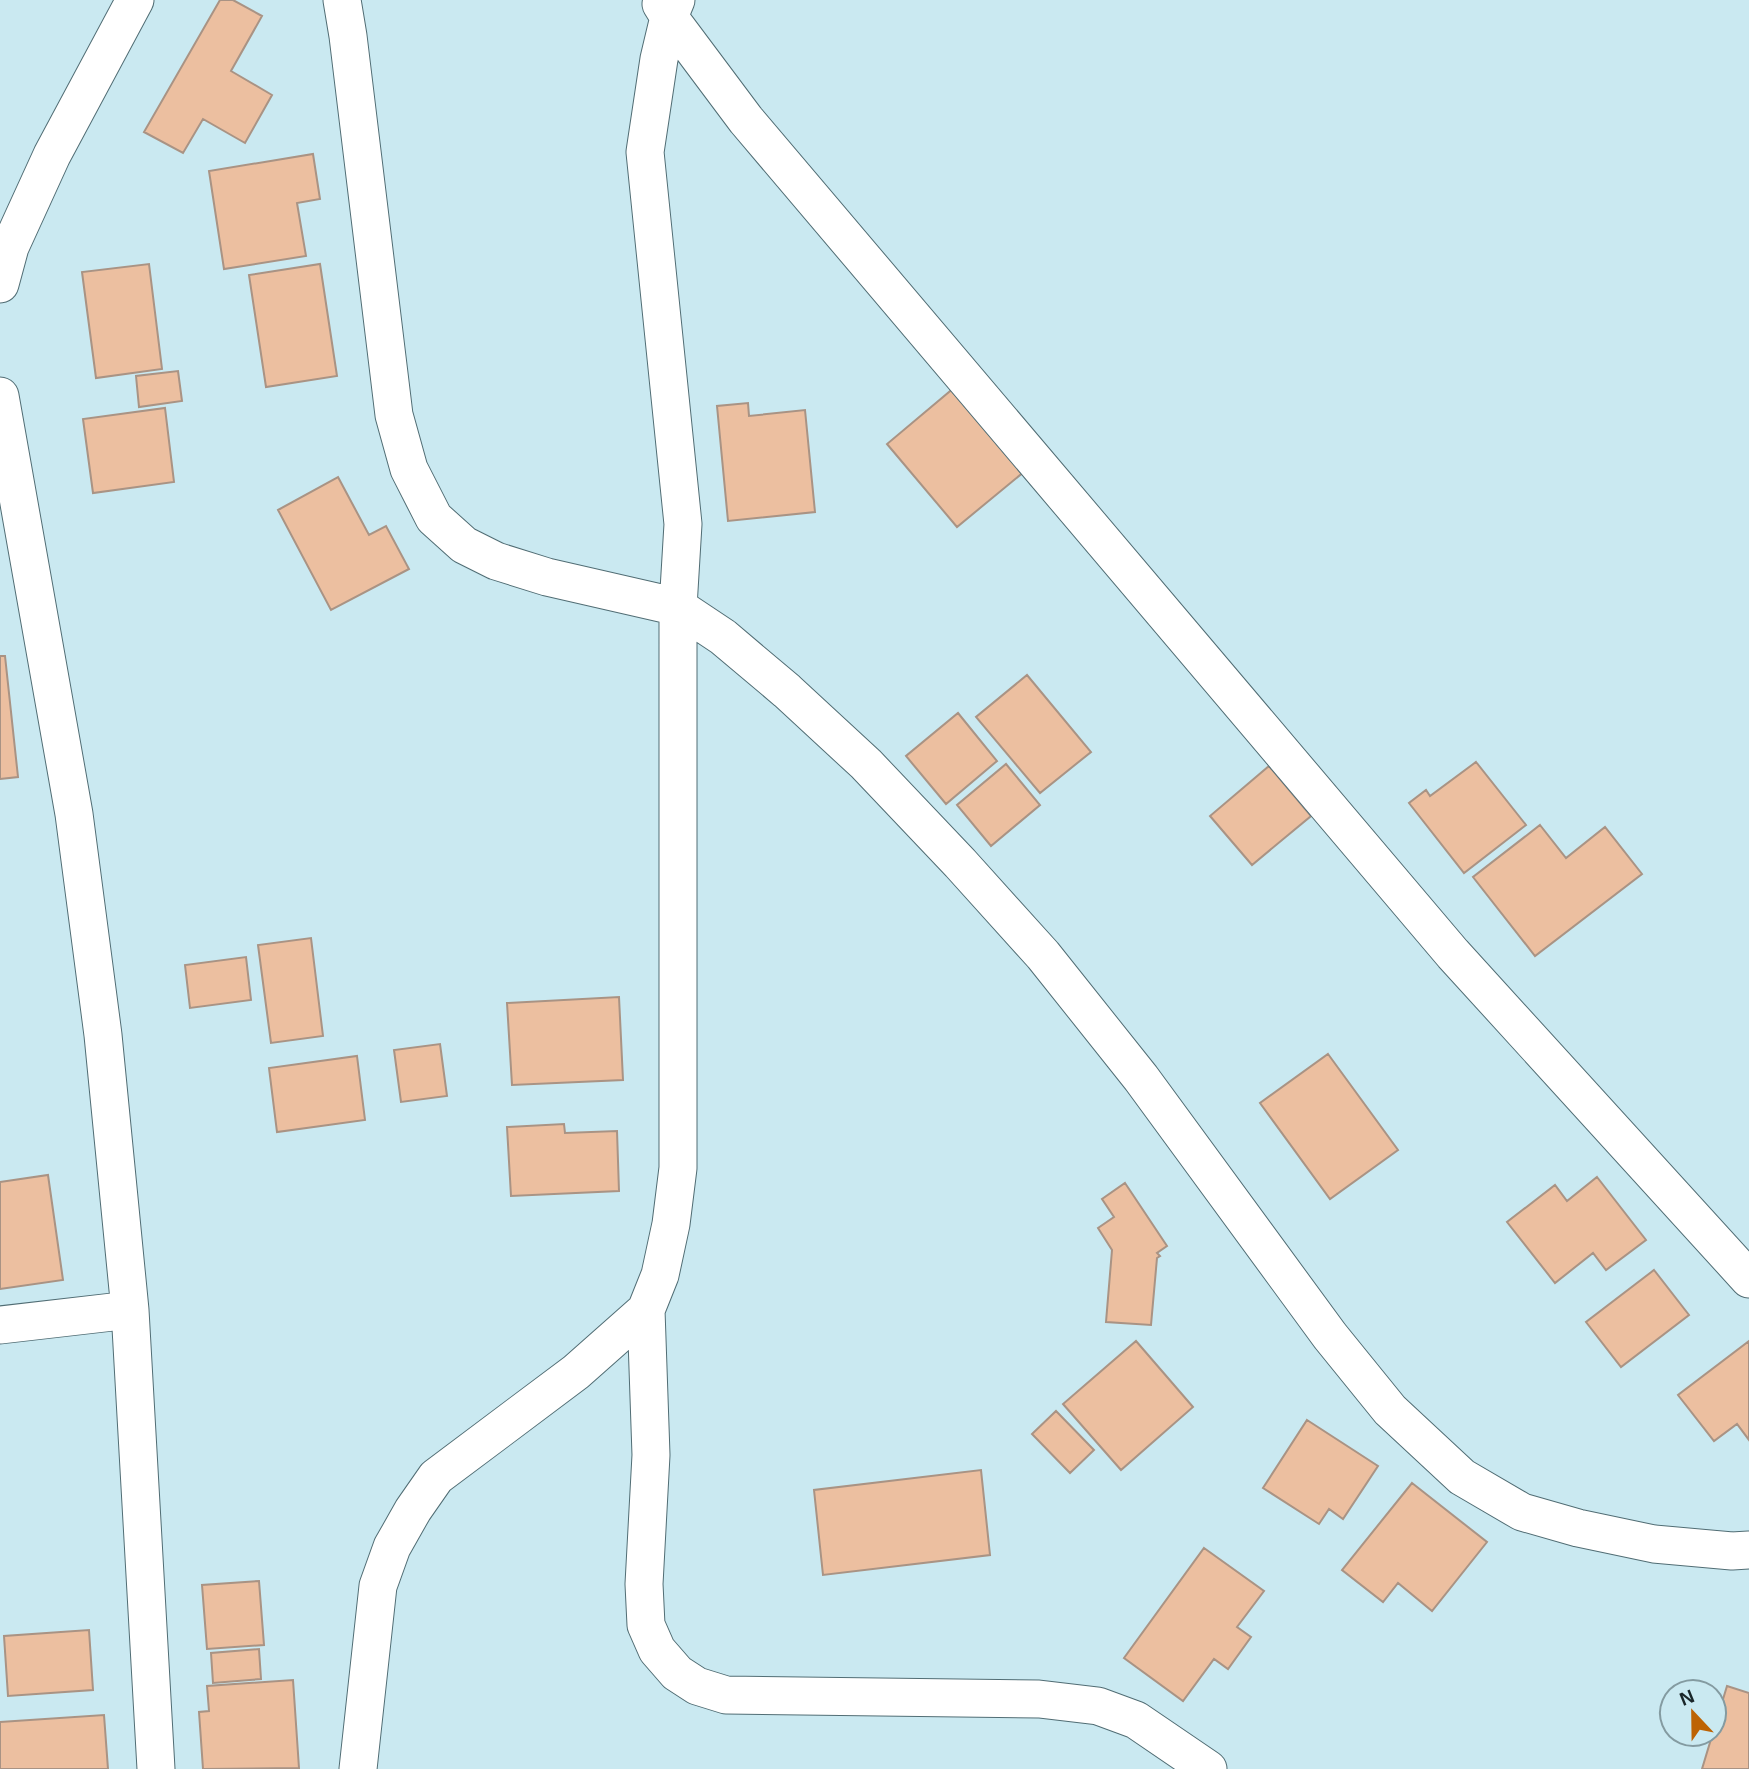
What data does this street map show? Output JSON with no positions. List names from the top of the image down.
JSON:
{
  "north": "top"
}
